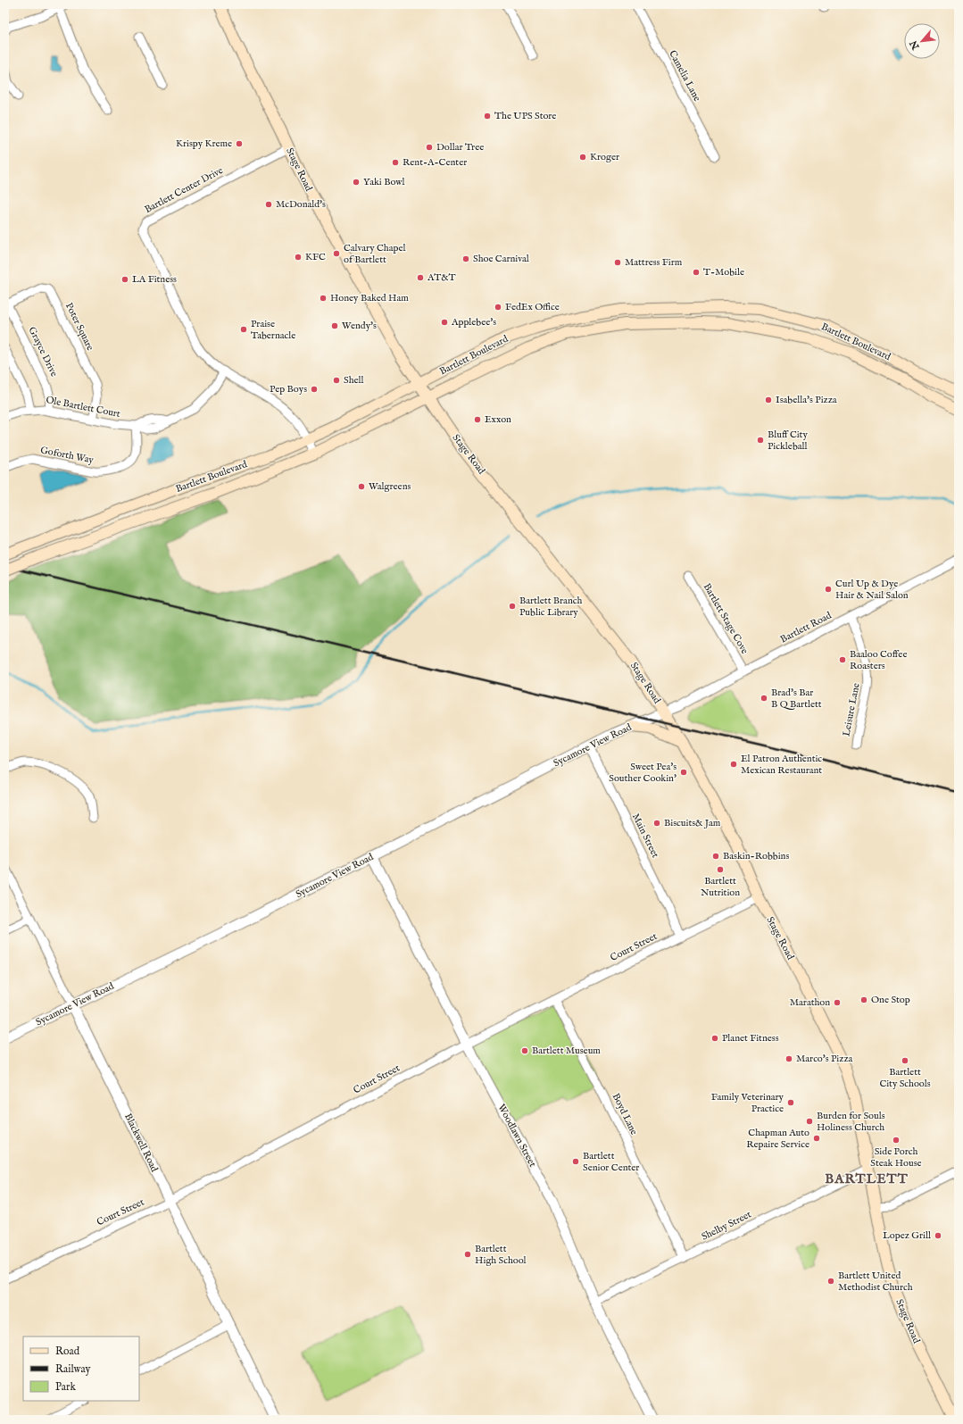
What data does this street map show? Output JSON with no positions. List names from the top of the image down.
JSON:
{
  "streets": {
    "main road": ["Stage Road", "Bartlett Boulevard"],
    "street": [
      "Camelia Lane",
      "Bartlett Center Drive",
      "Poter Square",
      "Grayce Drive",
      "Ole Bartlett Court",
      "Goforth Way",
      "Bartlett Stage Cove",
      "Bartlett Road",
      "Leisure Lane",
      "Sycamore View Road",
      "Main Street",
      "Court Street",
      "Boyd Lane",
      "Woodlawn Street",
      "Blackwell Road",
      "Shelby Street"
    ]
  },
  "crossings": [
    ["Stage Road", "Bartlett Center Drive"],
    ["Stage Road", "Bartlett Boulevard"],
    ["Stage Road", "Bartlett Road"],
    ["Stage Road", "Sycamore View Road"],
    ["Stage Road", "Court Street"],
    ["Stage Road", "Shelby Street"],
    ["Bartlett Center Drive", "Bartlett Boulevard"],
    ["Bartlett Center Drive", "Ole Bartlett Court"],
    ["Poter Square", "Grayce Drive"],
    ["Poter Square", "Ole Bartlett Court"],
    ["Grayce Drive", "Ole Bartlett Court"],
    ["Ole Bartlett Court", "Goforth Way"],
    ["Bartlett Stage Cove", "Bartlett Road"],
    ["Bartlett Road", "Leisure Lane"],
    ["Bartlett Road", "Sycamore View Road"],
    ["Sycamore View Road", "Main Street"],
    ["Sycamore View Road", "Woodlawn Street"],
    ["Sycamore View Road", "Blackwell Road"],
    ["Main Street", "Court Street"],
    ["Court Street", "Boyd Lane"],
    ["Court Street", "Woodlawn Street"],
    ["Court Street", "Blackwell Road"],
    ["Boyd Lane", "Shelby Street"],
    ["Woodlawn Street", "Shelby Street"]
  ],
  "districts": ["BARTLETT"],
  "places": [
    "The UPS Store",
    "Krispy Kreme",
    "Dollar Tree",
    "Kroger",
    "Rent-A-Center",
    "Yaki Bowl",
    "McDonald's",
    "Calvary Chapel of Bartlett",
    "KFC",
    "Shoe Carnival",
    "Mattress Firm",
    "T-Mobile",
    "AT&T",
    "LA Fitness",
    "Honey Baked Ham",
    "FedEx Office",
    "Applebee's",
    "Wendy's",
    "Praise Tabernacle",
    "Shell",
    "Pep Boys",
    "Isabella's Pizza",
    "Exxon",
    "Bluff City Pickleball",
    "Walgreens",
    "Curl Up & Dye Hair & Nail Salon",
    "Bartlett Branch Public Library",
    "Baaloo Coffee Roasters",
    "Brad's Bar B Q Bartlett",
    "El Patron Authentic Mexican Restaurant",
    "Sweet Pea's Souther Cookin'",
    "Biscuits& Jam",
    "Baskin-Robbins",
    "Bartlett Nutrition",
    "One Stop",
    "Marathon",
    "Planet Fitness",
    "Bartlett Museum",
    "Marco's Pizza",
    "Bartlett City Schools",
    "Family Veterinary Practice",
    "Burden for Souls Holiness Church",
    "Chapman Auto Repaire Service",
    "Side Porch Steak House",
    "Bartlett Senior Center",
    "Lopez Grill",
    "Bartlett High School",
    "Bartlett United Methodist Church"
  ],
  "legend": ["Road", "Railway", "Park"],
  "north": "bottom left"
}
